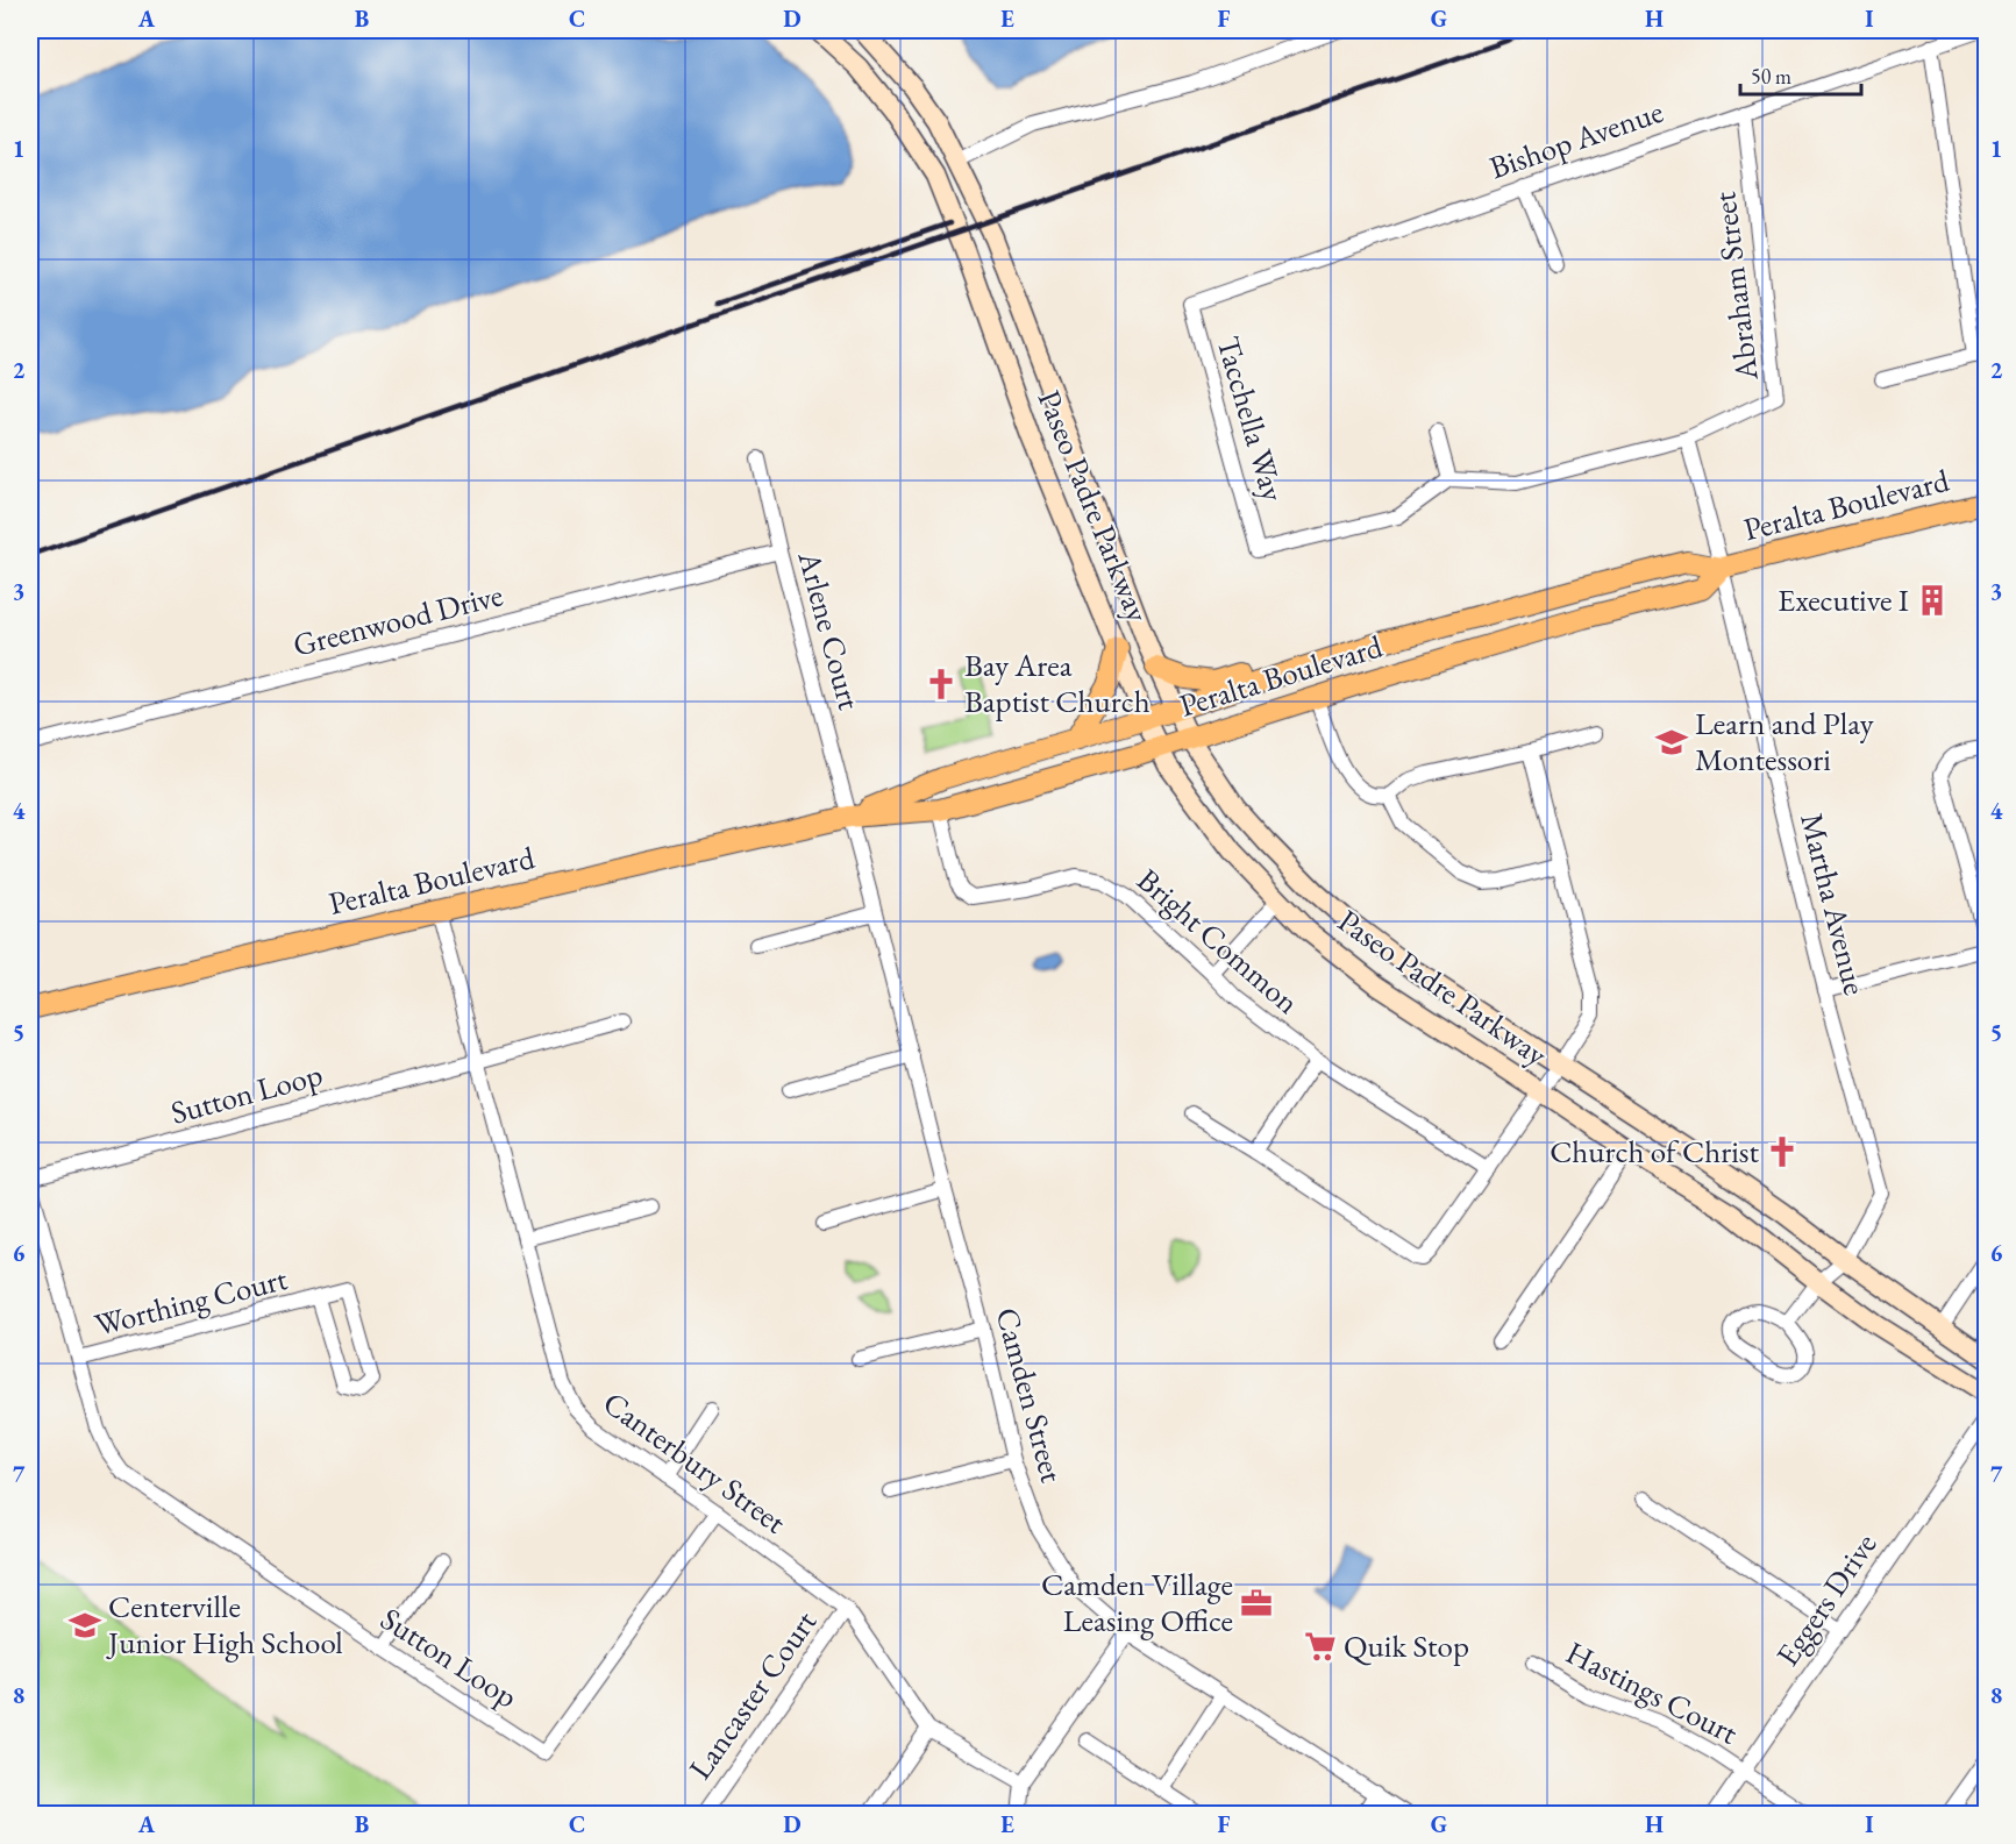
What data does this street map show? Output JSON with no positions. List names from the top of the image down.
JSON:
{
  "streets": {
    "main road": ["Peralta Boulevard", "Paseo Padre Parkway"],
    "street": [
      "Bishop Avenue",
      "Abraham Street",
      "Tacchella Way",
      "Greenwood Drive",
      "Arlene Court",
      "Martha Avenue",
      "Bright Common",
      "Sutton Loop",
      "Worthing Court",
      "Camden Street",
      "Canterbury Street",
      "Eggers Drive",
      "Hastings Court",
      "Lancaster Court"
    ]
  },
  "crossings": [
    ["Bishop Avenue", "Abraham Street"],
    ["Bishop Avenue", "Tacchella Way"],
    ["Abraham Street", "Martha Avenue"],
    ["Peralta Boulevard", "Paseo Padre Parkway"],
    ["Peralta Boulevard", "Arlene Court"],
    ["Peralta Boulevard", "Martha Avenue"],
    ["Peralta Boulevard", "Bright Common"],
    ["Peralta Boulevard", "Camden Street"],
    ["Peralta Boulevard", "Canterbury Street"],
    ["Paseo Padre Parkway", "Martha Avenue"],
    ["Greenwood Drive", "Arlene Court"],
    ["Arlene Court", "Camden Street"],
    ["Sutton Loop", "Worthing Court"],
    ["Sutton Loop", "Canterbury Street"],
    ["Canterbury Street", "Lancaster Court"],
    ["Eggers Drive", "Hastings Court"]
  ],
  "places": {
    "building": ["Executive I"],
    "church": ["Bay Area Baptist Church", "Church of Christ"],
    "school or university": ["Learn and Play Montessori", "Centerville Junior High School"],
    "office": ["Camden Village Leasing Office"],
    "supermarket": ["Quik Stop"]
  },
  "scale_bar": "50 m",
  "grid": {
    "columns": [
      "A",
      "B",
      "C",
      "D",
      "E",
      "F",
      "G",
      "H",
      "I"
    ],
    "rows": [
      "1",
      "2",
      "3",
      "4",
      "5",
      "6",
      "7",
      "8"
    ]
  }
}
